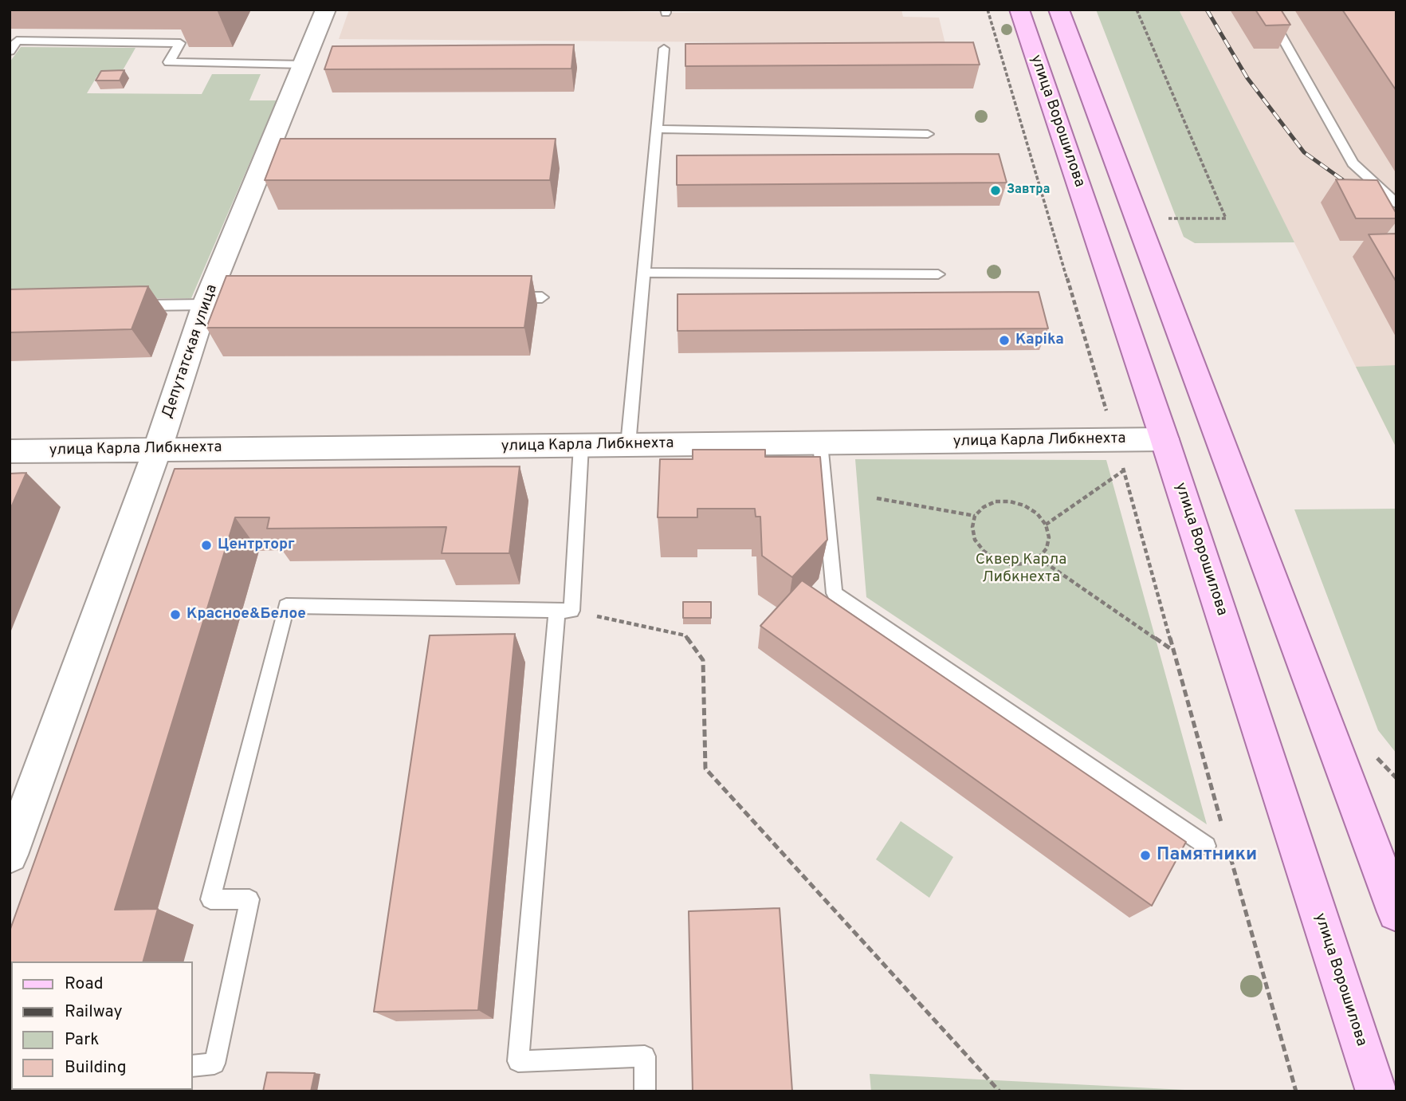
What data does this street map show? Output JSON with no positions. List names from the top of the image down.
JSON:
{
  "streets": {
    "main road": ["улица Ворошилова"],
    "street": ["Депутатская улица", "улица Карла Либкнехта"]
  },
  "crossings": [
    ["улица Ворошилова", "улица Карла Либкнехта"],
    ["Депутатская улица", "улица Карла Либкнехта"]
  ],
  "parks": ["Сквер Карла Либкнехта"],
  "places": [
    "Завтра",
    "Kapika",
    "Центрторг",
    "Красное&Белое",
    "Памятники"
  ],
  "legend": [
    "Road",
    "Railway",
    "Park",
    "Building"
  ]
}
